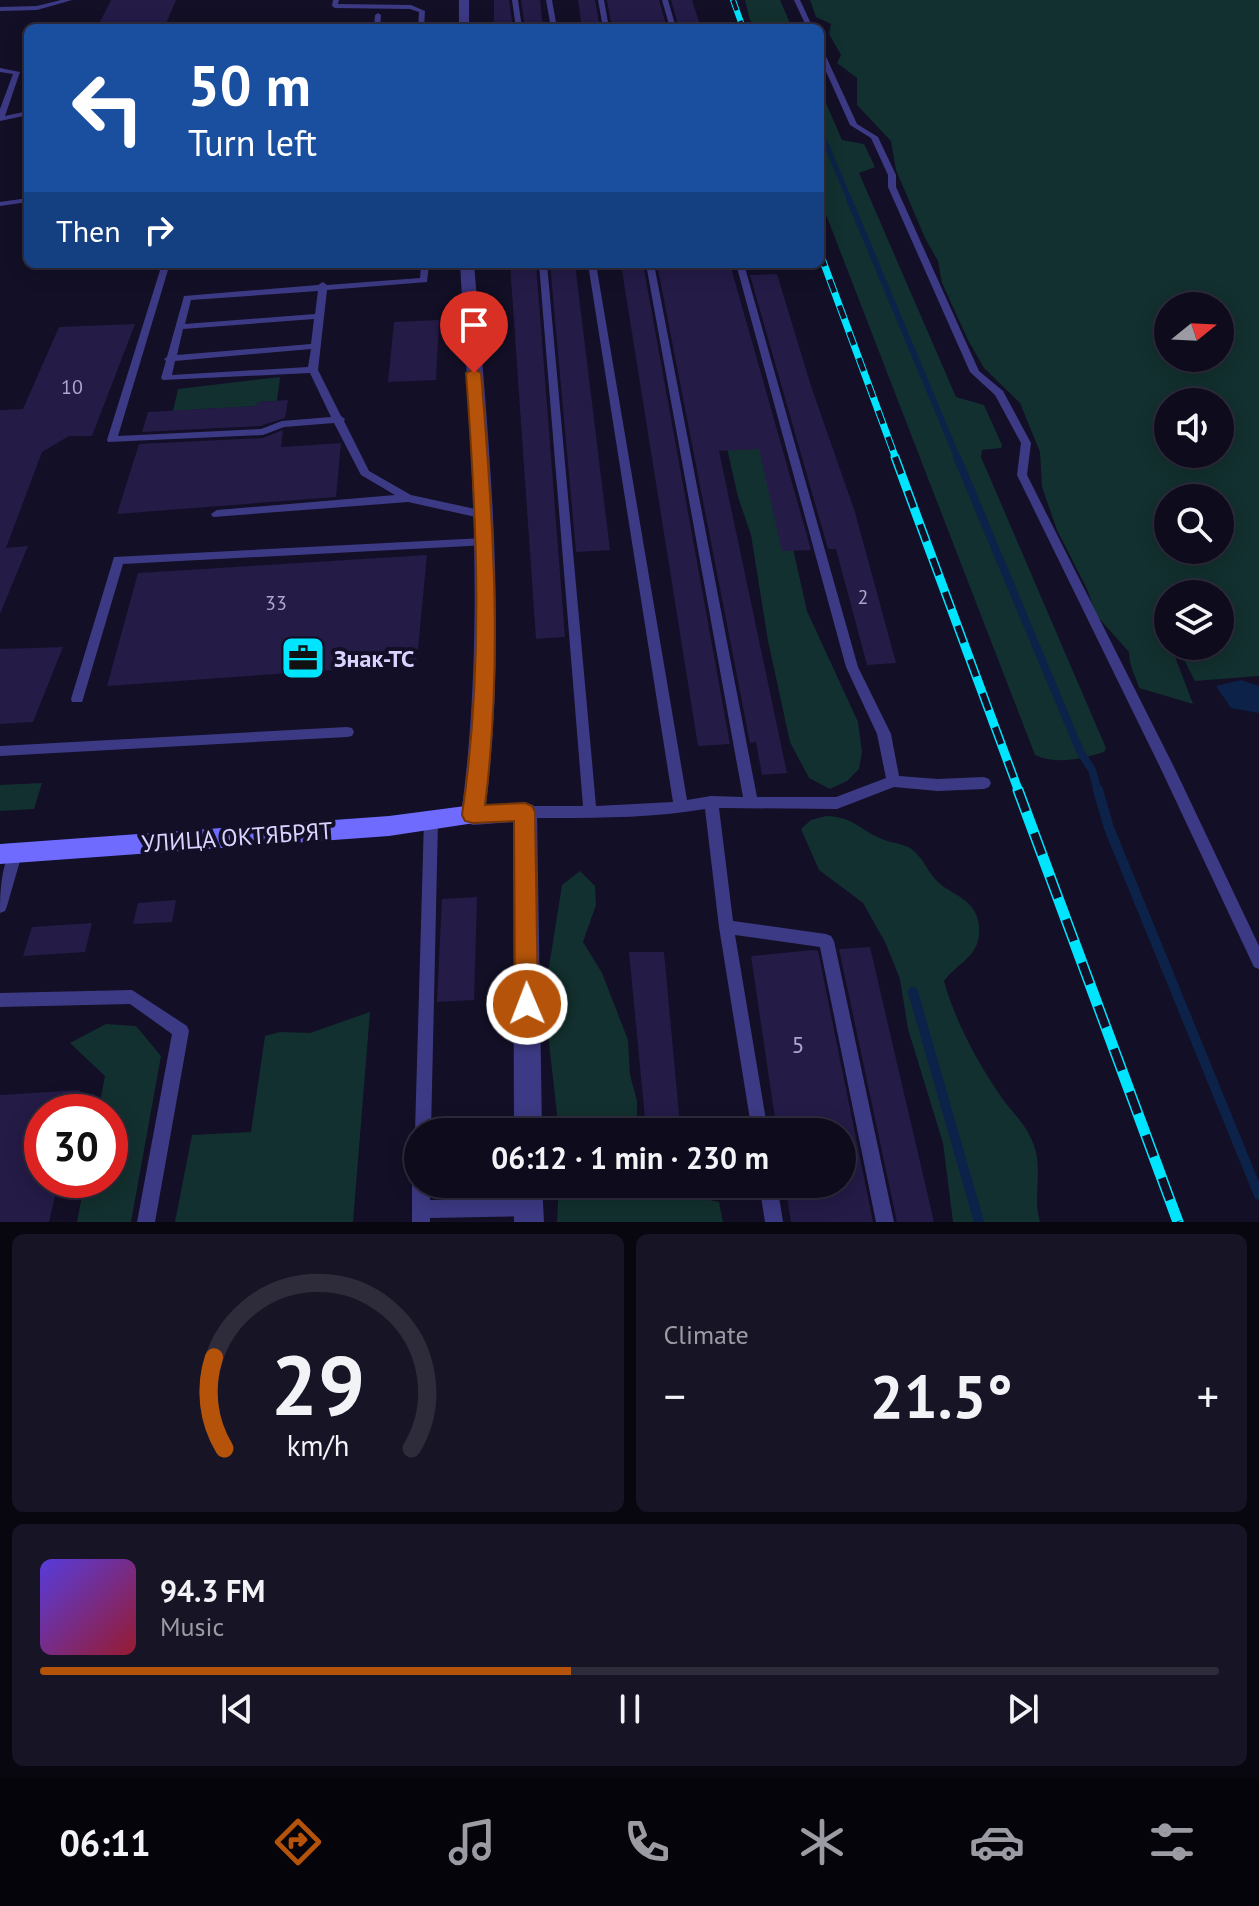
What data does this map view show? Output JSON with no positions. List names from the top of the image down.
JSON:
{
  "streets": {
    "street": ["УЛИЦА ОКТЯБРЯТ"]
  },
  "places": {
    "office": ["Знак-ТС"]
  },
  "house_numbers": [
    "10",
    "2",
    "33",
    "5"
  ],
  "north": "right",
  "page": {
    "turn": ["50 m", "Turn left"],
    "then": "Then",
    "limit": "30",
    "trip": "06:12 · 1 min · 230 m",
    "tile": "Climate",
    "heat": ["−", "21.5°", "+"],
    "song": ["94.3 FM", "Music"],
    "tabs": "06:11",
    "gauge": ["29", "km/h"]
  }
}
